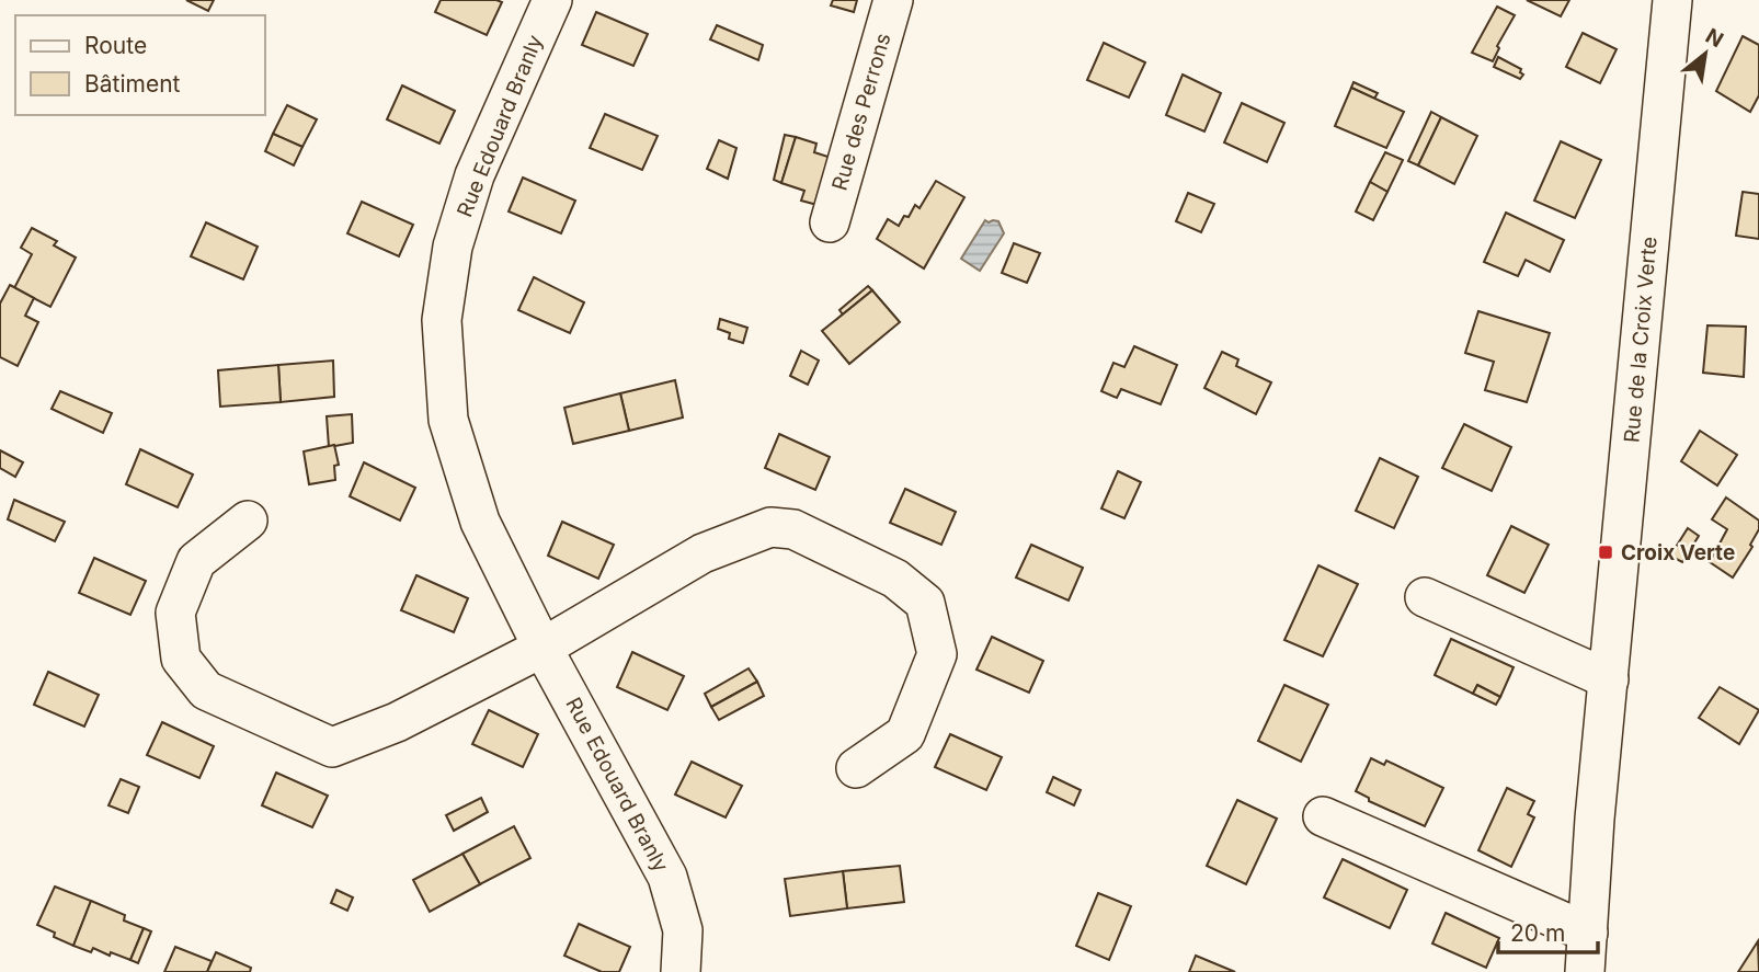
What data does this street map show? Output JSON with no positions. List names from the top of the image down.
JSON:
{
  "streets": {
    "street": ["Rue des Perrons", "Rue Edouard Branly", "Rue de la Croix Verte"]
  },
  "places": {
    "transit": ["Croix Verte"]
  },
  "legend": ["Route", "Bâtiment"],
  "scale_bar": "20 m",
  "north": "top right"
}
